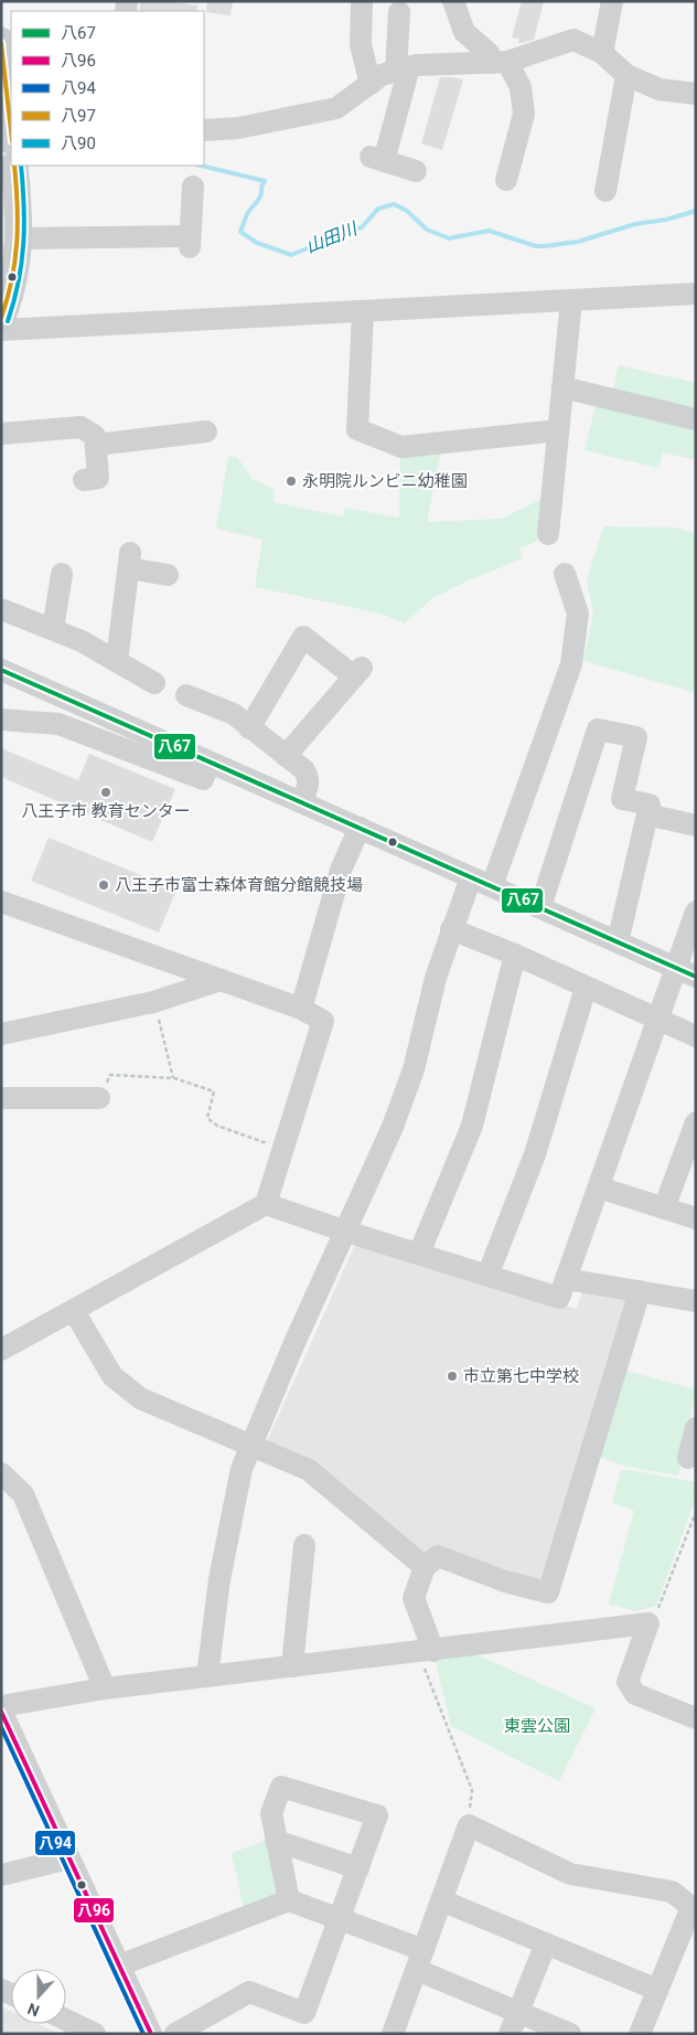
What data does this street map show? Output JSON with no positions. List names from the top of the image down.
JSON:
{
  "water": ["山田川"],
  "parks": ["東雲公園"],
  "places": [
    "永明院ルンビニ幼稚園",
    "八王子市 教育センター",
    "八王子市富士森体育館分館競技場",
    "市立第七中学校"
  ],
  "lines": [
    "transit line 八97",
    "transit line 八90",
    "transit line 八67",
    "transit line 八96",
    "transit line 八94"
  ],
  "legend": [
    "八67",
    "八96",
    "八94",
    "八97",
    "八90"
  ],
  "north": "bottom"
}
